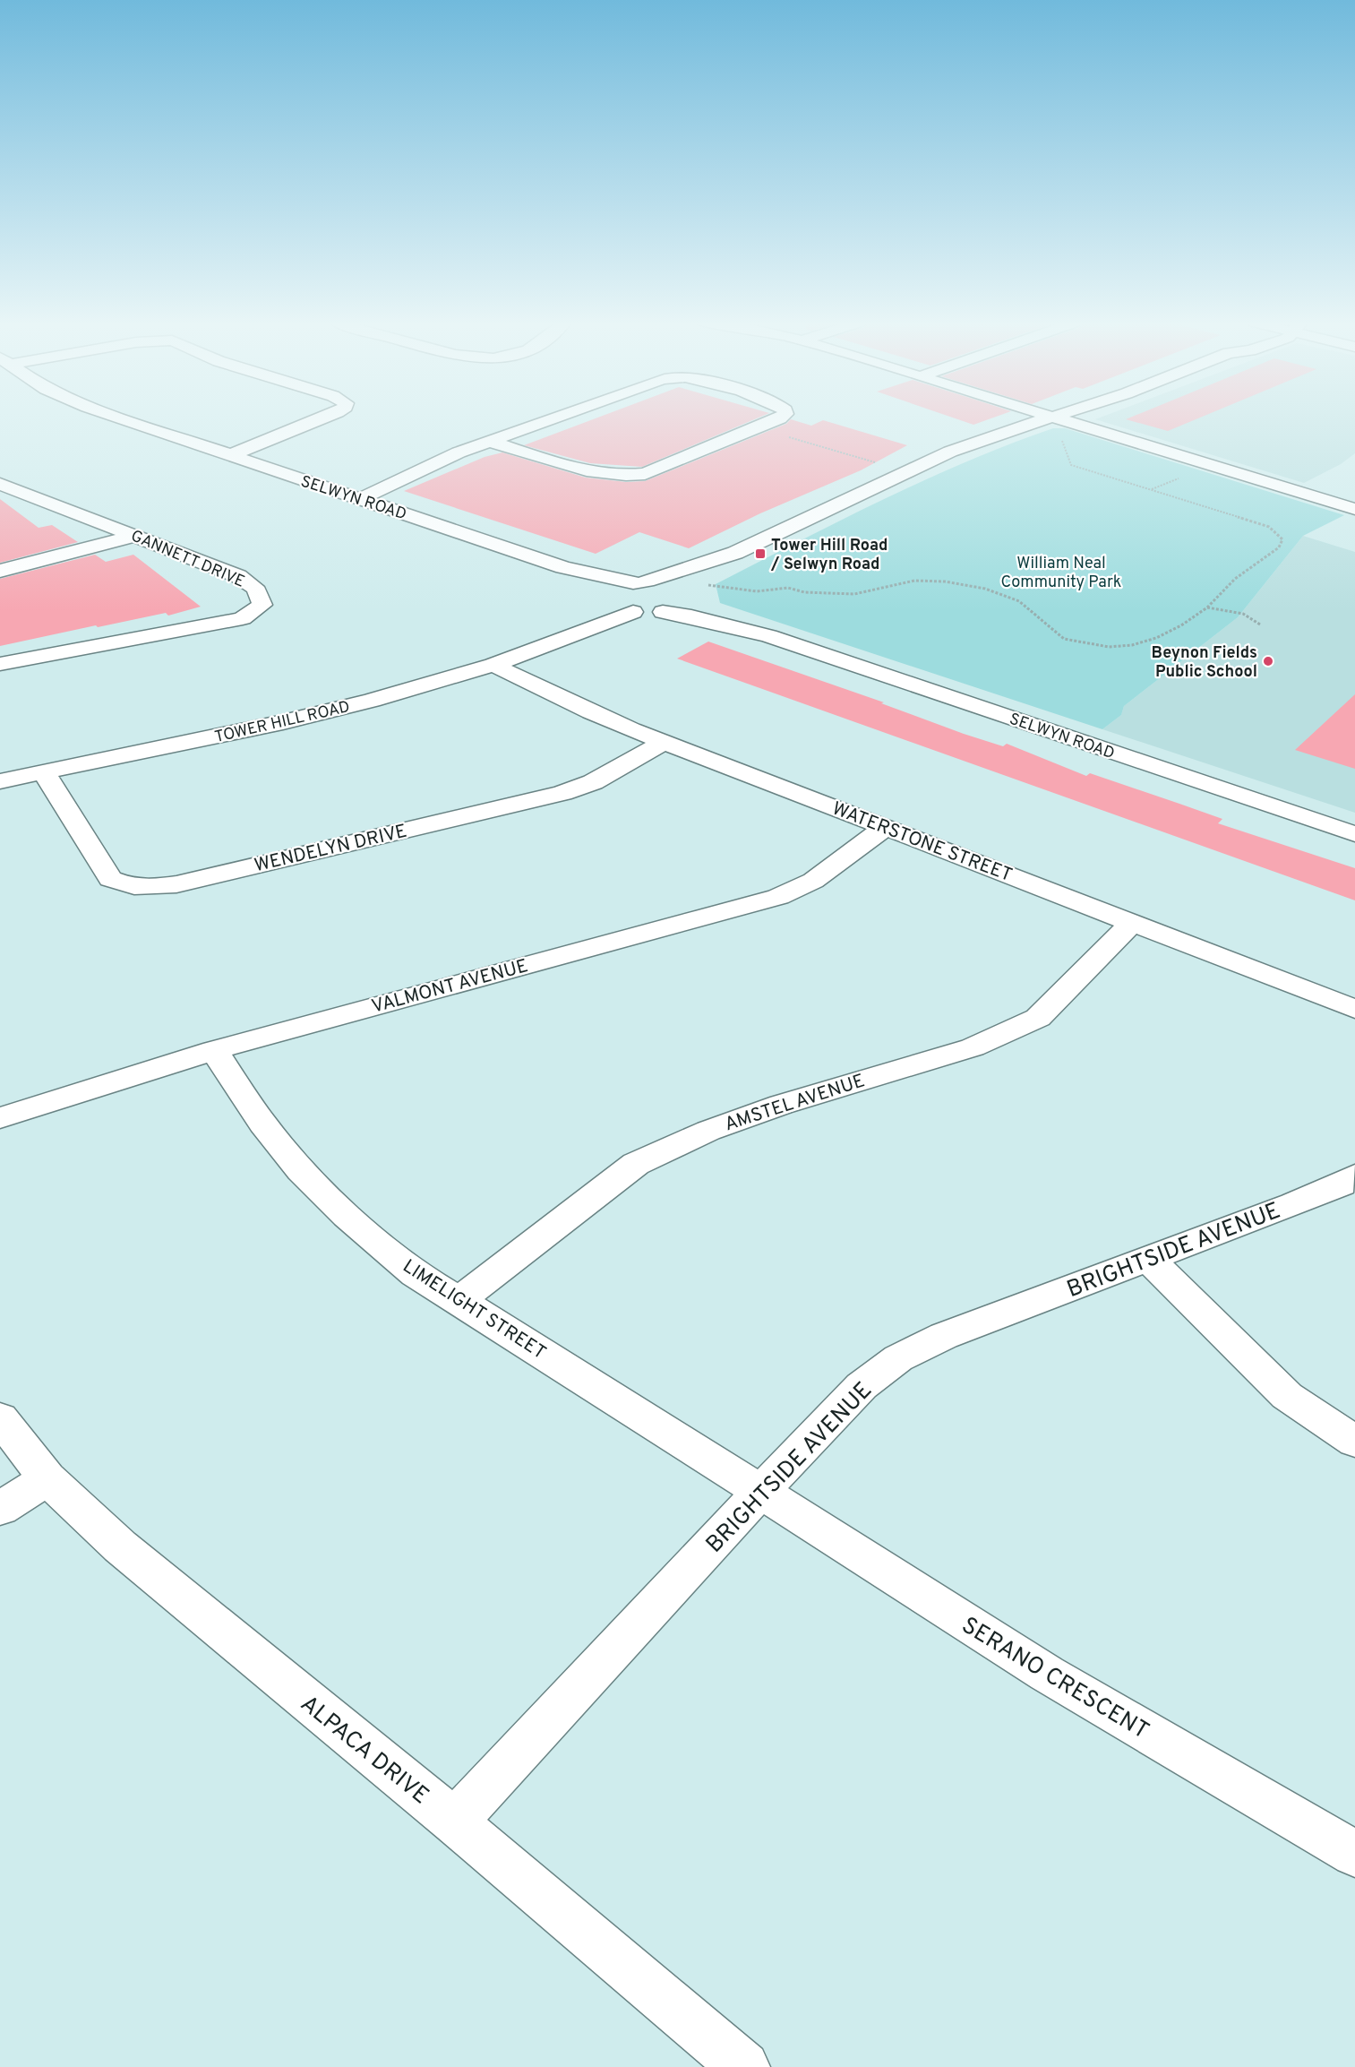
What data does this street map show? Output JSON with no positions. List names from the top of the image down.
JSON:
{
  "streets": {
    "street": [
      "SELWYN ROAD",
      "GANNETT DRIVE",
      "TOWER HILL ROAD",
      "WATERSTONE STREET",
      "WENDELYN DRIVE",
      "VALMONT AVENUE",
      "AMSTEL AVENUE",
      "BRIGHTSIDE AVENUE",
      "LIMELIGHT STREET",
      "SERANO CRESCENT",
      "ALPACA DRIVE"
    ]
  },
  "crossings": [
    ["SELWYN ROAD", "TOWER HILL ROAD"],
    ["TOWER HILL ROAD", "WATERSTONE STREET"],
    ["TOWER HILL ROAD", "WENDELYN DRIVE"],
    ["WATERSTONE STREET", "WENDELYN DRIVE"],
    ["WATERSTONE STREET", "VALMONT AVENUE"],
    ["WATERSTONE STREET", "AMSTEL AVENUE"],
    ["VALMONT AVENUE", "LIMELIGHT STREET"],
    ["AMSTEL AVENUE", "LIMELIGHT STREET"],
    ["BRIGHTSIDE AVENUE", "LIMELIGHT STREET"],
    ["BRIGHTSIDE AVENUE", "SERANO CRESCENT"],
    ["BRIGHTSIDE AVENUE", "ALPACA DRIVE"],
    ["LIMELIGHT STREET", "SERANO CRESCENT"]
  ],
  "parks": ["William Neal Community Park"],
  "places": {
    "transit": ["Tower Hill Road / Selwyn Road"],
    "other": ["Beynon Fields Public School"]
  }
}
